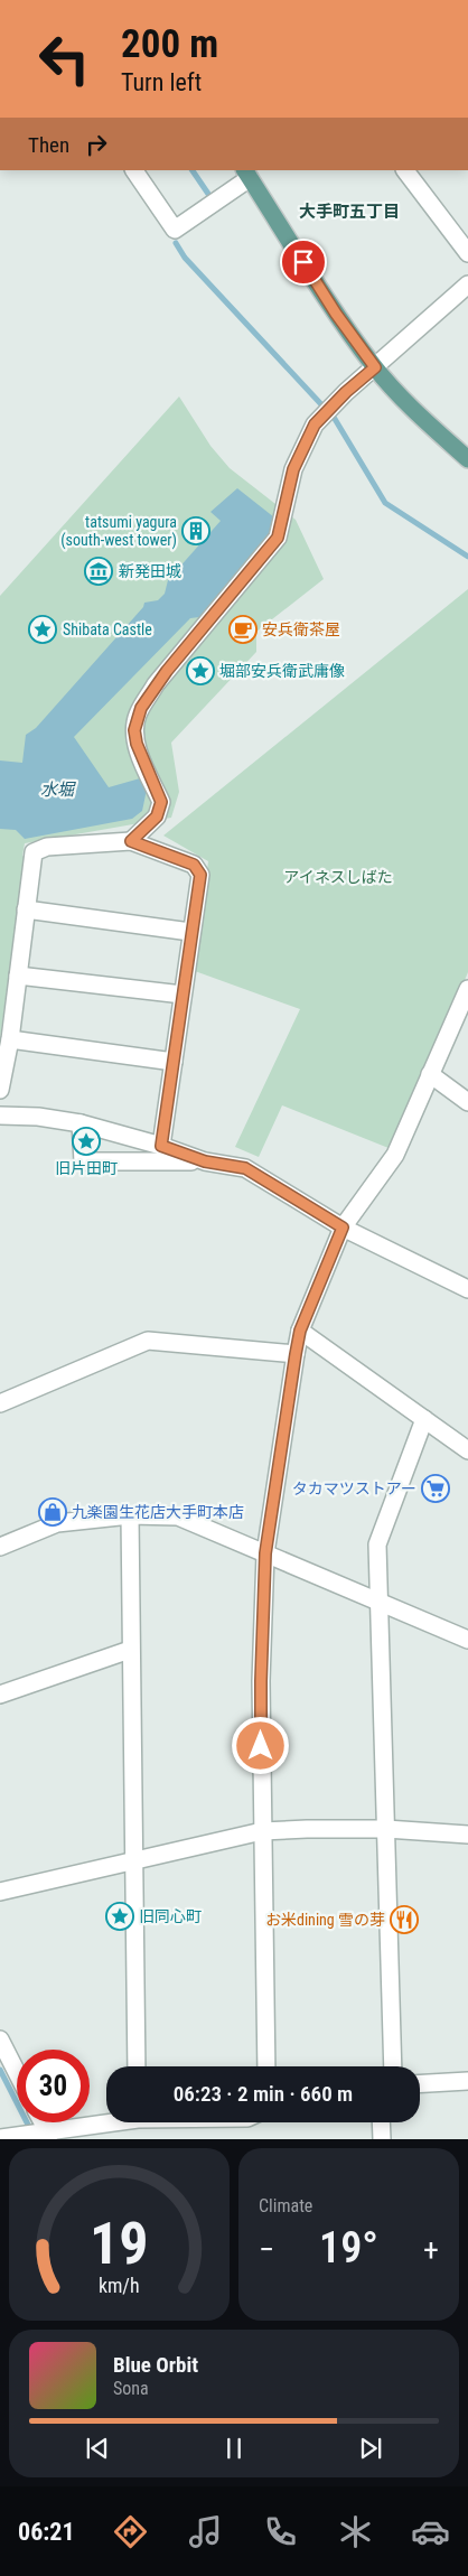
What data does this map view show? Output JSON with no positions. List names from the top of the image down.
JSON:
{
  "districts": ["大手町五丁目"],
  "water": ["水堀"],
  "parks": ["アイネスしばた"],
  "places": {
    "building": ["tatsumi yagura (south-west tower)"],
    "museum": ["新発田城"],
    "place": [
      "Shibata Castle",
      "堀部安兵衛武庸像",
      "旧片田町",
      "旧同心町"
    ],
    "cafe": ["安兵衛茶屋"],
    "supermarket": ["タカマツストアー"],
    "shop": ["九楽園生花店大手町本店"],
    "restaurant": ["お米dining 雪の芽"]
  },
  "page": {
    "turn": ["200 m", "Turn left"],
    "then": "Then",
    "limit": "30",
    "trip": "06:23 · 2 min · 660 m",
    "tile": "Climate",
    "heat": ["−", "19°", "+"],
    "song": ["Blue Orbit", "Sona"],
    "tabs": "06:21",
    "gauge": ["19", "km/h"]
  }
}
